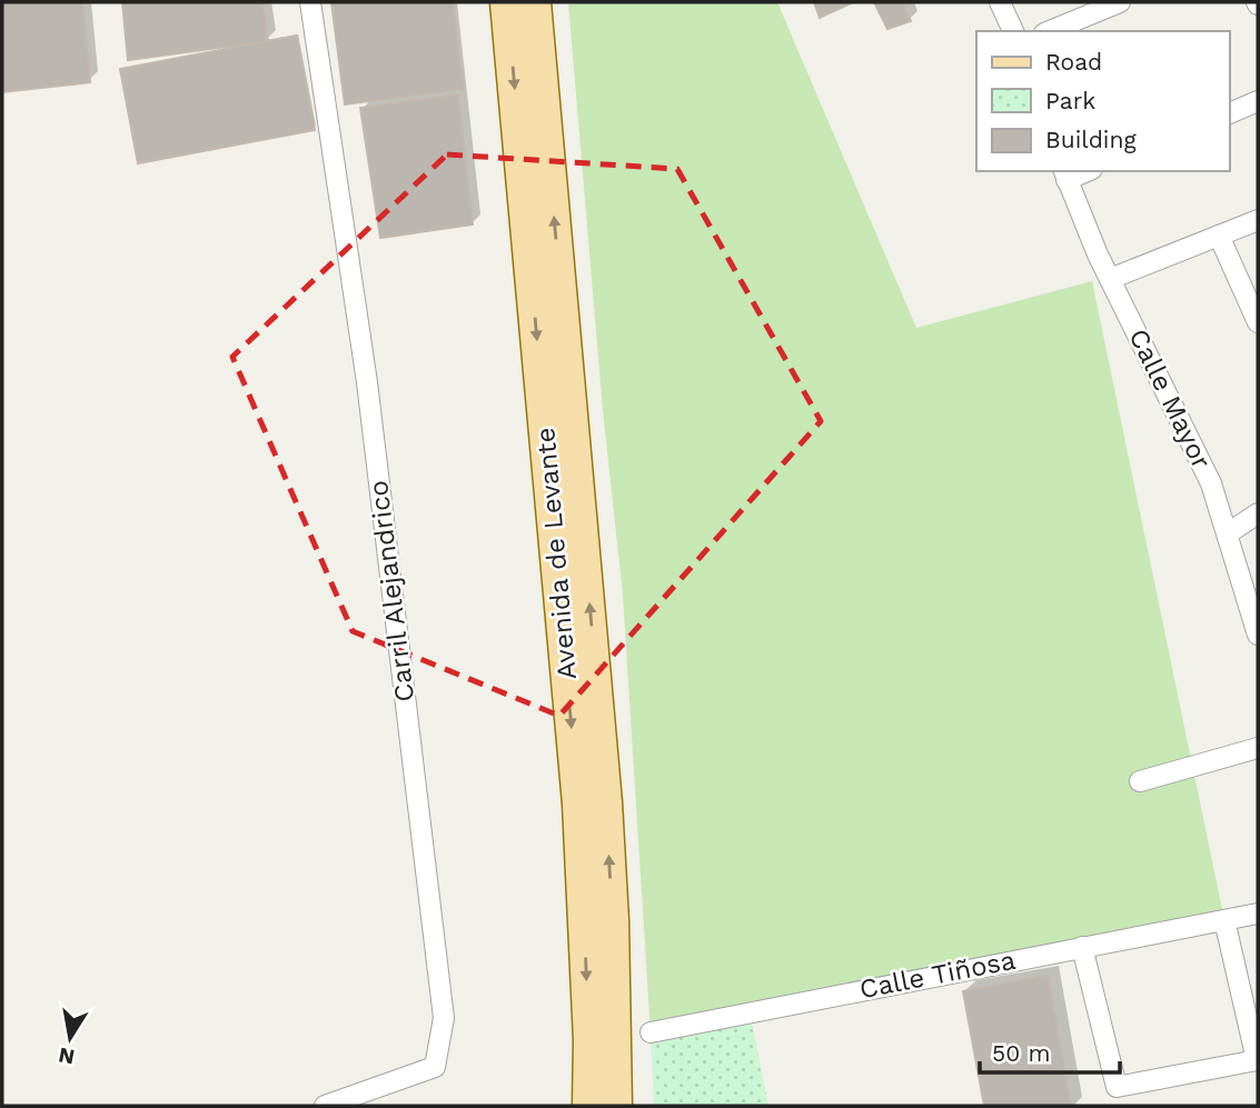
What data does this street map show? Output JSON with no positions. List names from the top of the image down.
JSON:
{
  "streets": {
    "main road": ["Avenida de Levante"],
    "street": ["Calle Mayor", "Carril Alejandrico", "Calle Tiñosa"]
  },
  "legend": ["Road", "Park", "Building"],
  "scale_bar": "50 m",
  "north": "bottom"
}
